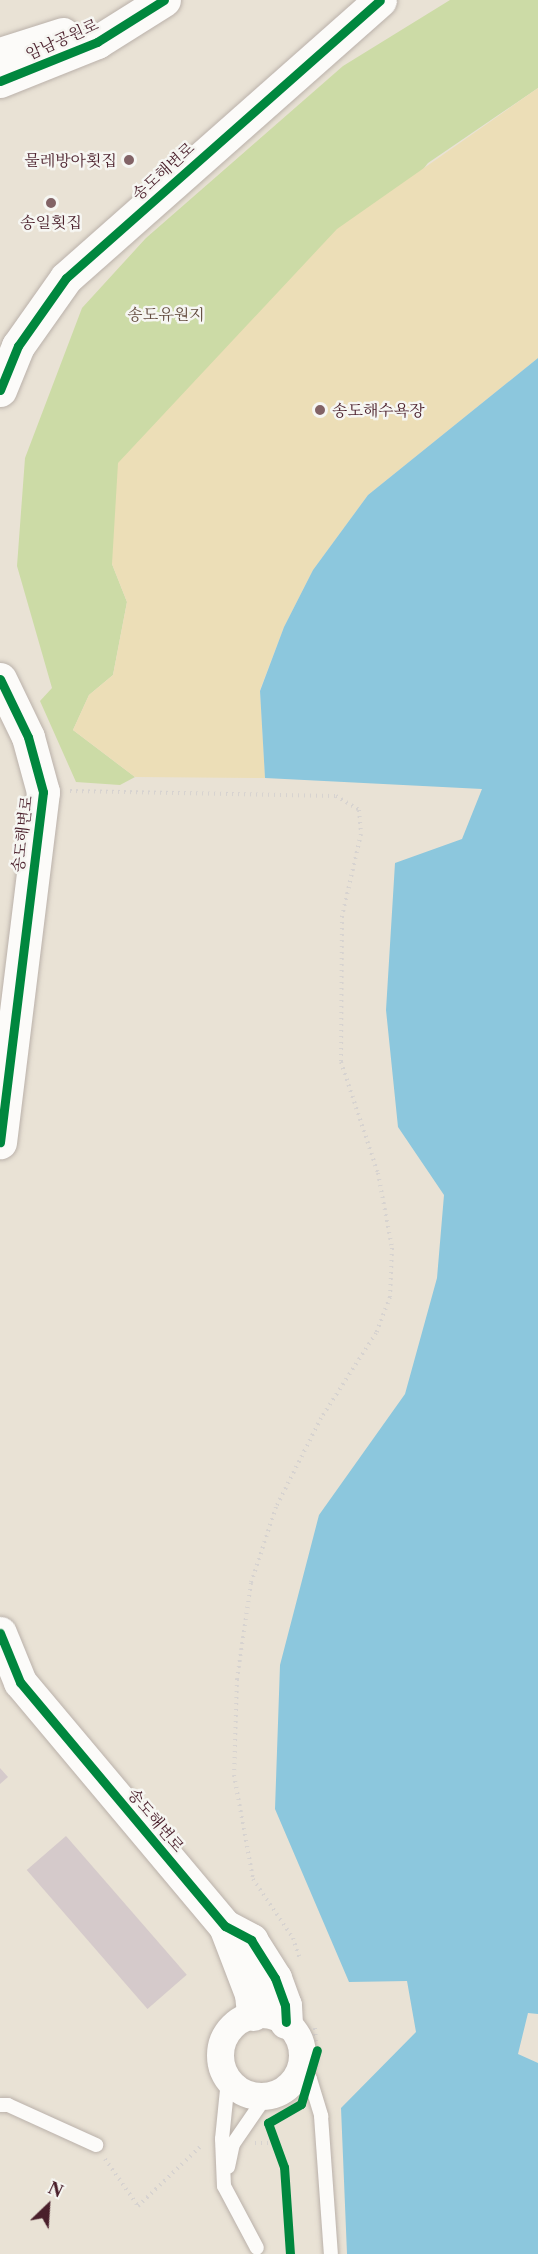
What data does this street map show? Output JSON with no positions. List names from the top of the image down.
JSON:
{
  "streets": {
    "street": ["암남공원로", "송도해변로"]
  },
  "parks": ["송도유원지"],
  "places": ["물레방아횟집", "송일횟집", "송도해수욕장"],
  "north": "top right"
}
